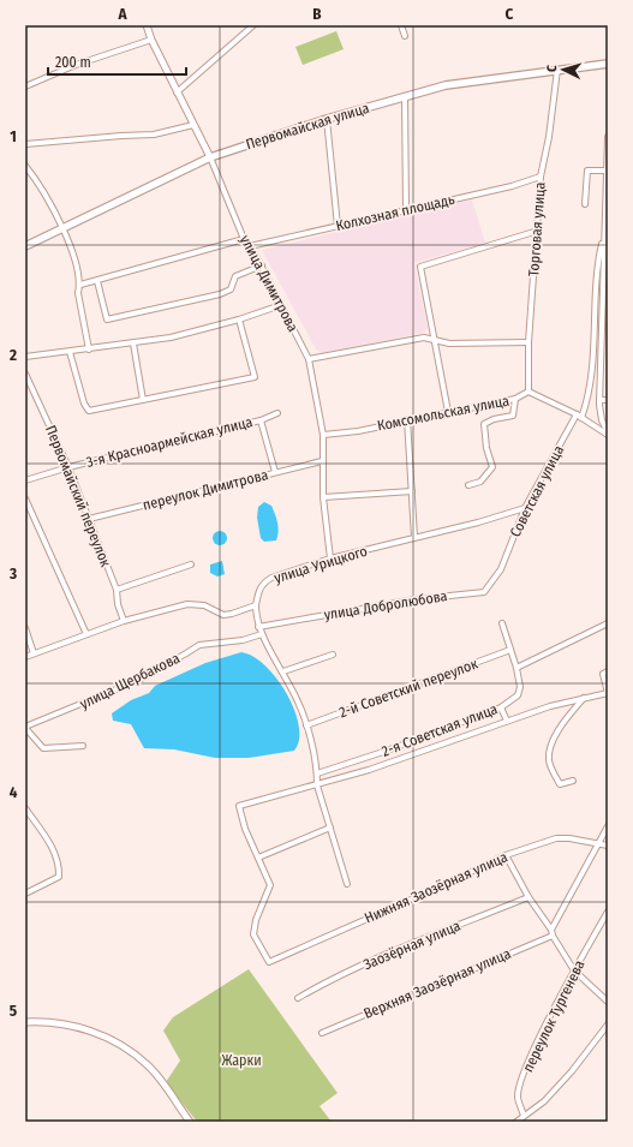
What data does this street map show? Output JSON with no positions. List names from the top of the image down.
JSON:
{
  "streets": {
    "main road": ["Первомайская улица"],
    "street": [
      "Колхозная площадь",
      "Торговая улица",
      "улица Димитрова",
      "Комсомольская улица",
      "3-я Красноармейская улица",
      "переулок Димитрова",
      "Советская улица",
      "Первомайский переулок",
      "улица Урицкого",
      "улица Добролюбова",
      "улица Щербакова",
      "2-й Советский переулок",
      "2-я Советская улица",
      "Нижняя Заозёрная улица",
      "Заозёрная улица",
      "Верхняя Заозёрная улица",
      "переулок Тургенева"
    ]
  },
  "crossings": [
    ["Первомайская улица", "Торговая улица"],
    ["Первомайская улица", "улица Димитрова"],
    ["Колхозная площадь", "Торговая улица"],
    ["Колхозная площадь", "улица Димитрова"],
    ["Торговая улица", "Комсомольская улица"],
    ["улица Димитрова", "Комсомольская улица"],
    ["улица Димитрова", "переулок Димитрова"],
    ["улица Димитрова", "улица Урицкого"],
    ["Комсомольская улица", "Советская улица"],
    ["3-я Красноармейская улица", "переулок Димитрова"],
    ["3-я Красноармейская улица", "Первомайский переулок"],
    ["переулок Димитрова", "Первомайский переулок"],
    ["Советская улица", "улица Урицкого"],
    ["Советская улица", "улица Добролюбова"]
  ],
  "parks": ["Жарки"],
  "scale_bar": "200 m",
  "north": "left",
  "grid": {
    "columns": ["A", "B", "C"],
    "rows": [
      "1",
      "2",
      "3",
      "4",
      "5"
    ]
  }
}
